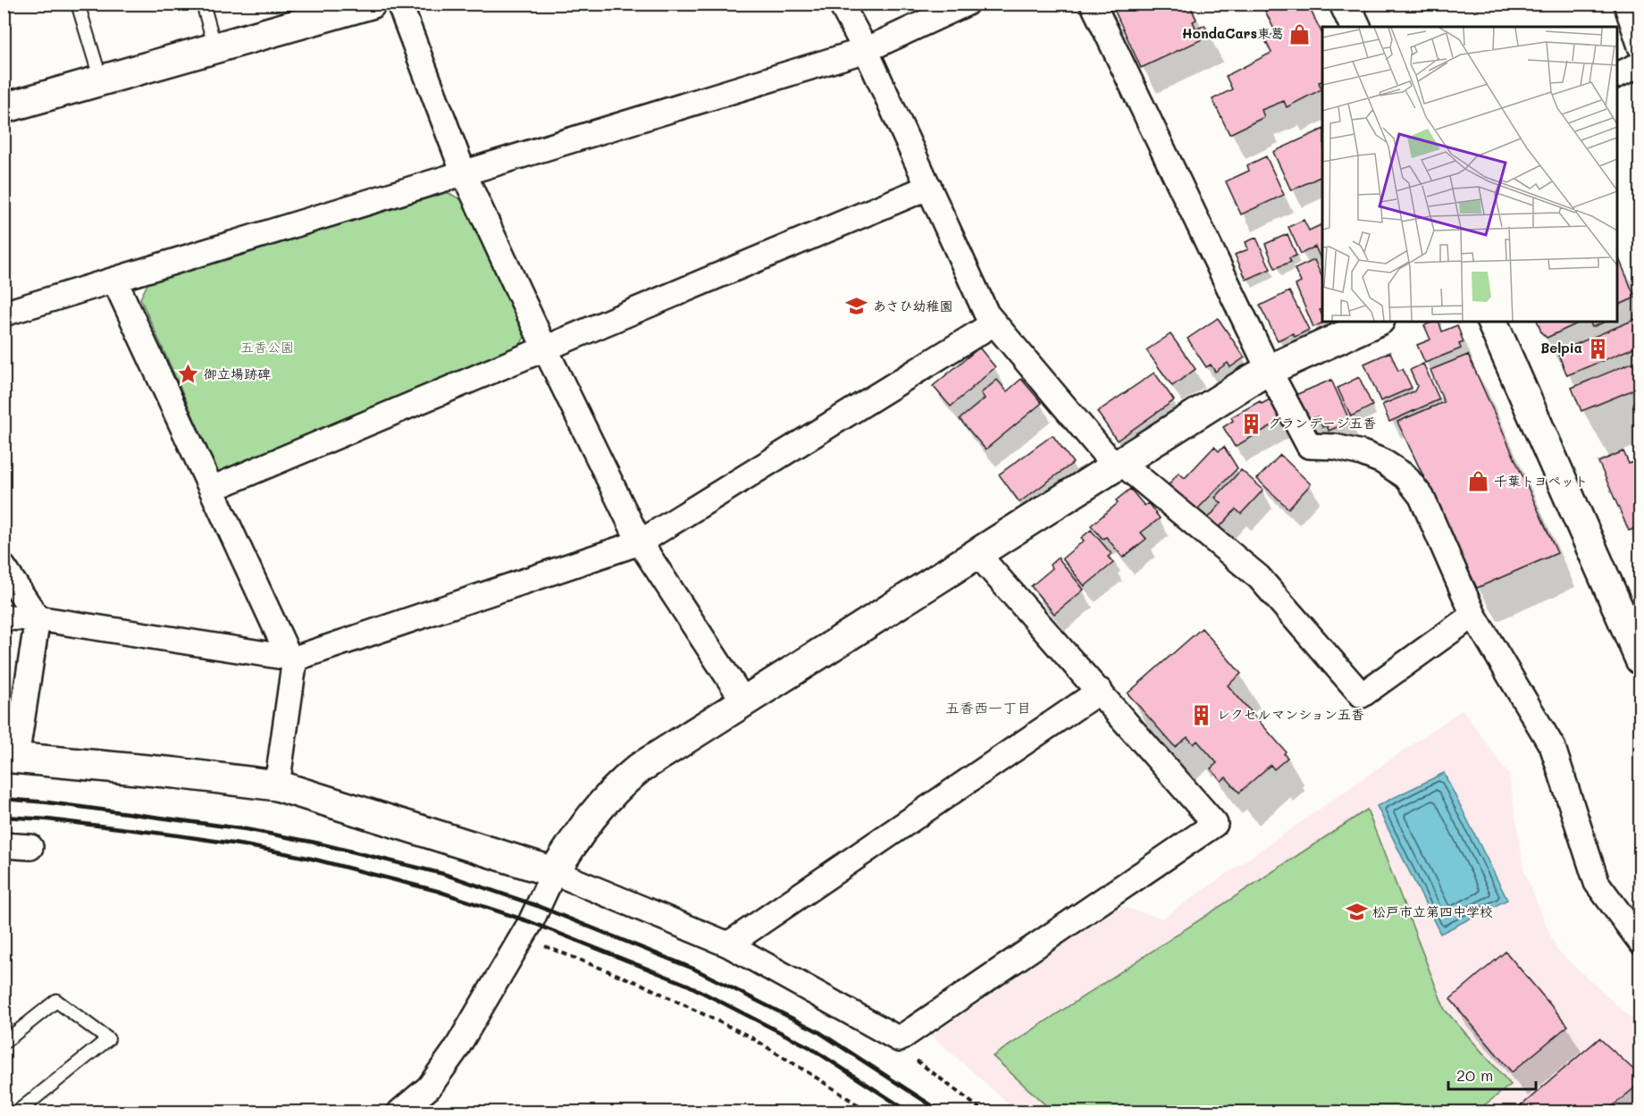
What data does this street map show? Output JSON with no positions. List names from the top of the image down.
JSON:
{
  "districts": ["五香西一丁目"],
  "parks": ["五香公園"],
  "places": {
    "shop": ["HondaCars東葛", "千葉トヨペット"],
    "school or university": ["あさひ幼稚園", "松戸市立第四中学校"],
    "building": ["Belpia", "グランデージ五香", "レクセルマンション五香"],
    "place": ["御立場跡碑"]
  },
  "scale_bar": "20 m"
}
